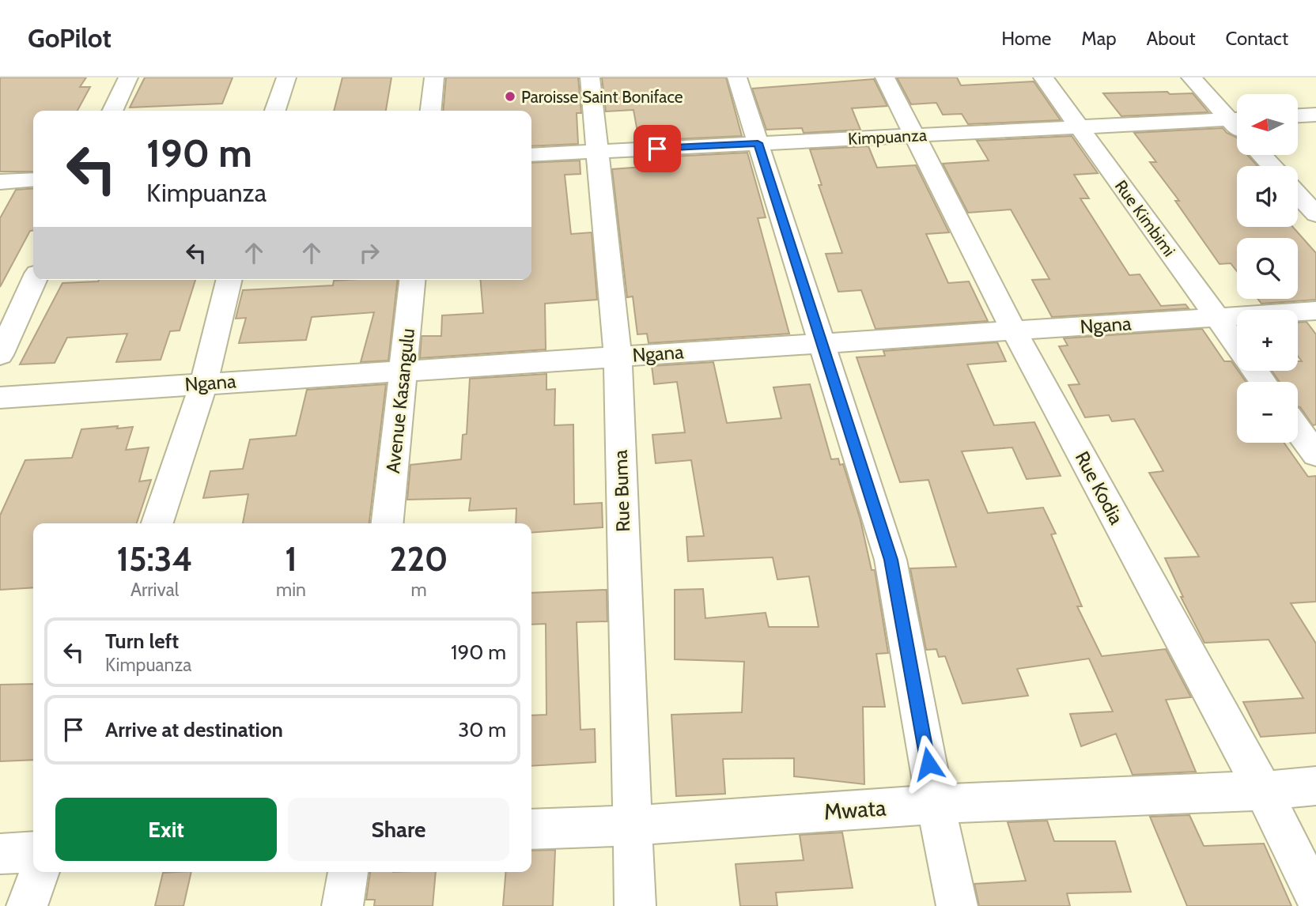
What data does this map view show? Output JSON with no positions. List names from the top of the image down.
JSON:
{
  "streets": {
    "street": [
      "Kimpuanza",
      "Rue Kimbimi",
      "Ngana",
      "Avenue Kasangulu",
      "Rue Kodia",
      "Rue Buma",
      "Mwata"
    ]
  },
  "crossings": [
    ["Kimpuanza", "Rue Kimbimi"],
    ["Kimpuanza", "Rue Kodia"],
    ["Kimpuanza", "Rue Buma"],
    ["Rue Kimbimi", "Ngana"],
    ["Ngana", "Avenue Kasangulu"],
    ["Ngana", "Rue Kodia"],
    ["Ngana", "Rue Buma"],
    ["Rue Kodia", "Mwata"],
    ["Rue Buma", "Mwata"]
  ],
  "places": ["Paroisse Saint Boniface"],
  "north": "left",
  "page": {
    "header": "GoPilot",
    "nav": [
      "Home",
      "Map",
      "About",
      "Contact"
    ],
    "map_buttons": ["+", "−"],
    "turn": ["190 m", "Kimpuanza"],
    "eta": [
      "15:34",
      "Arrival",
      "1",
      "min",
      "220",
      "m"
    ],
    "list": [
      {
        "name": "Turn left",
        "note": "Kimpuanza",
        "value": "190 m"
      },
      {
        "name": "Arrive at destination",
        "value": "30 m"
      }
    ],
    "buttons": ["Exit", "Share"]
  }
}
